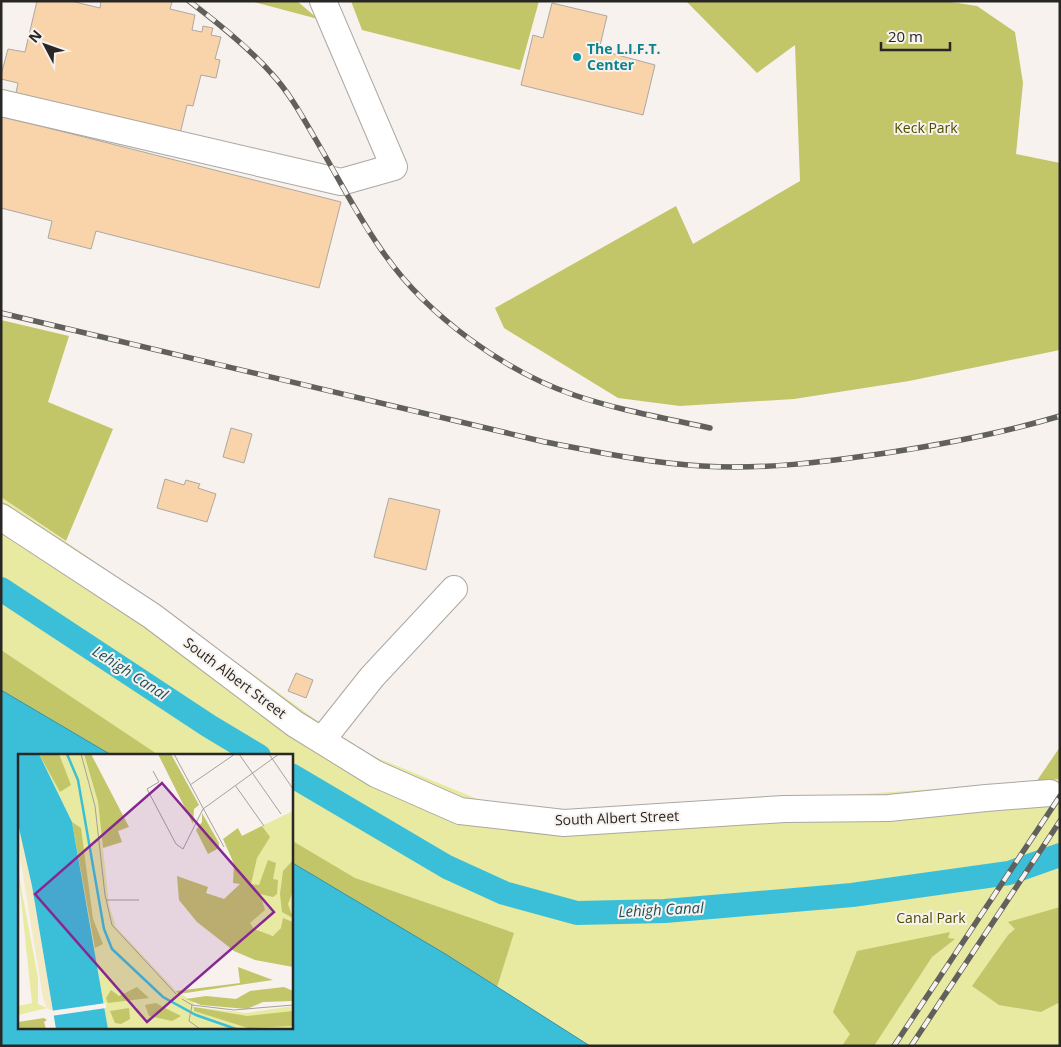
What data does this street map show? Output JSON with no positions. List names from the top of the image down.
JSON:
{
  "streets": {
    "lane": ["South Albert Street"]
  },
  "water": ["Lehigh Canal"],
  "parks": ["Keck Park", "Canal Park"],
  "places": ["The L.I.F.T. Center"],
  "scale_bar": "20 m",
  "north": "top left"
}
